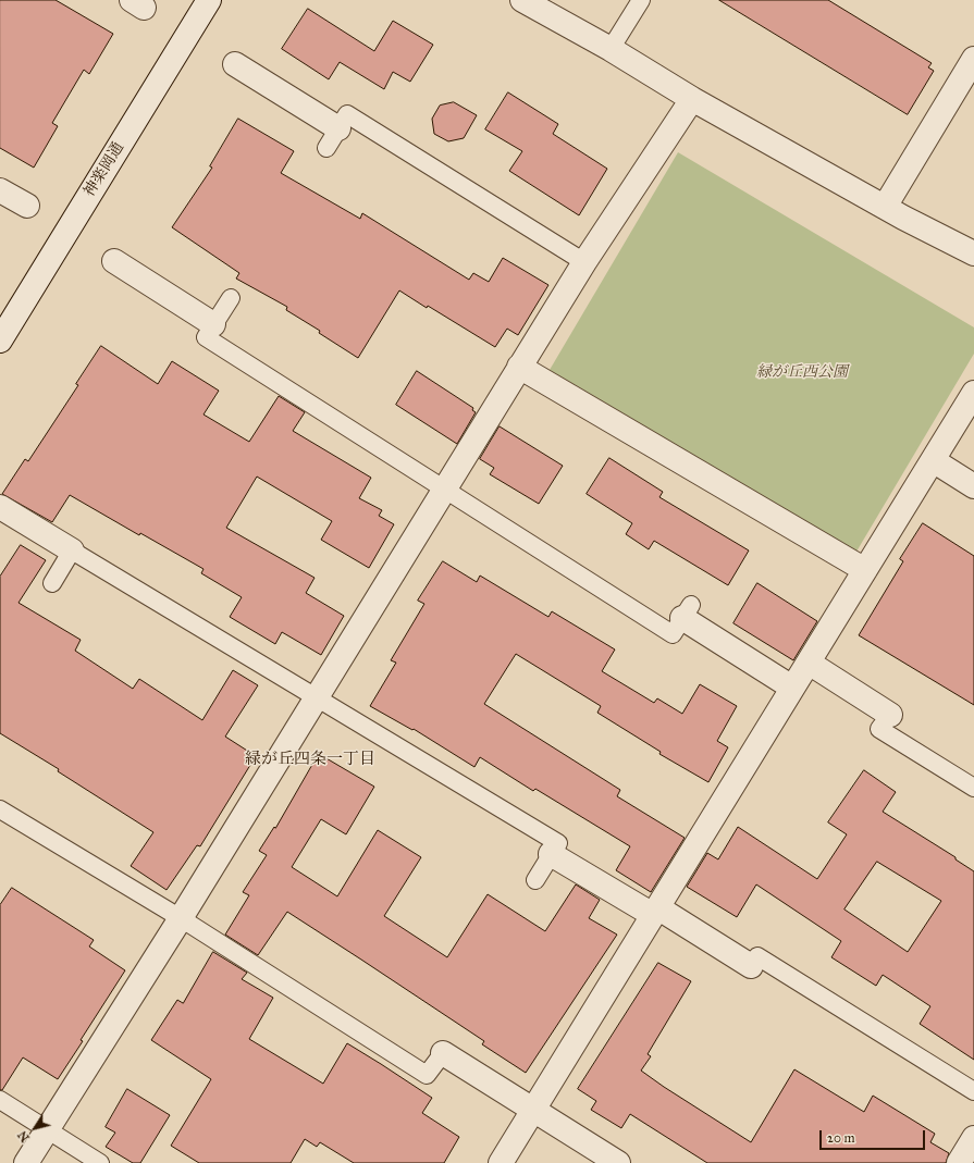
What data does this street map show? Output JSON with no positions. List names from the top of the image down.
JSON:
{
  "streets": {
    "street": ["神楽岡通"]
  },
  "districts": ["緑が丘四条一丁目"],
  "parks": ["緑が丘西公園"],
  "scale_bar": "20 m",
  "north": "bottom left"
}
